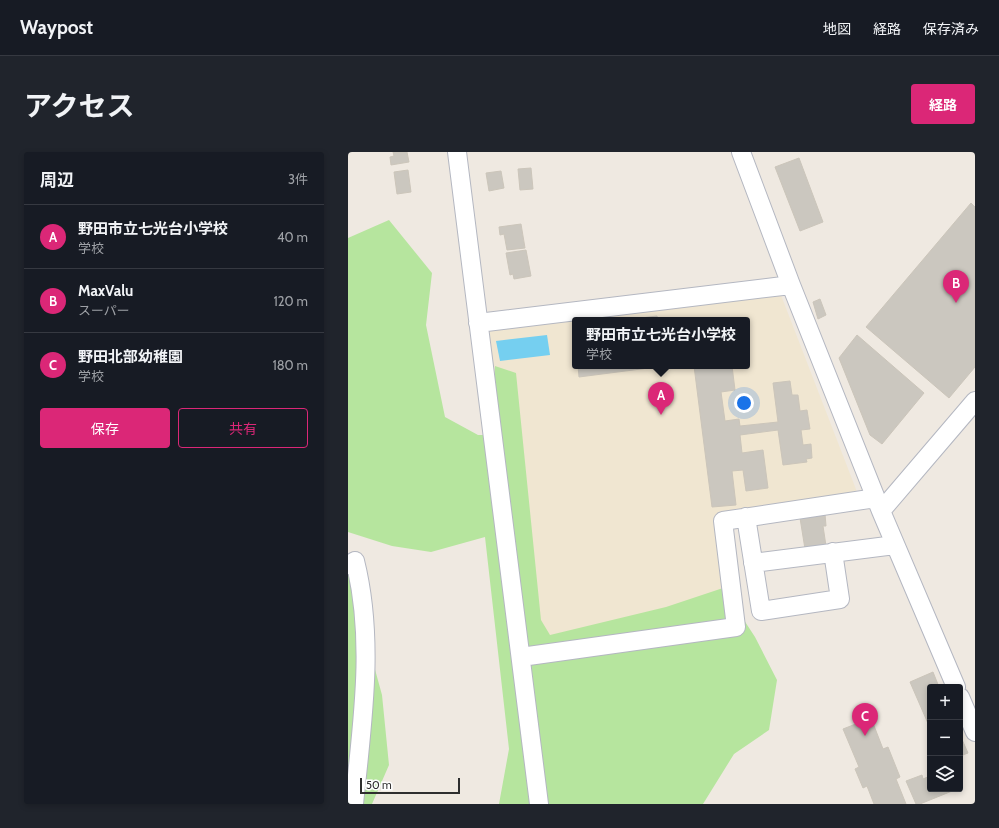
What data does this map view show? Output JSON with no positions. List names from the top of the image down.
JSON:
{
  "scale_bar": "50 m",
  "page": {
    "header": "Waypost",
    "nav": ["地図", "経路", "保存済み"],
    "title": "アクセス",
    "buttons": [
      "経路",
      ["保存", "共有"]
    ],
    "heading": ["周辺", "3件"],
    "list": [
      {
        "mark": "A",
        "name": "野田市立七光台小学校",
        "note": "学校",
        "value": "40 m"
      },
      {
        "mark": "B",
        "name": "MaxValu",
        "note": "スーパー",
        "value": "120 m"
      },
      {
        "mark": "C",
        "name": "野田北部幼稚園",
        "note": "学校",
        "value": "180 m"
      }
    ],
    "pins": ["B", "A", "C"],
    "popup": ["野田市立七光台小学校", "学校"],
    "map_buttons": ["+", "−"],
    "scale": "50 m"
  }
}
